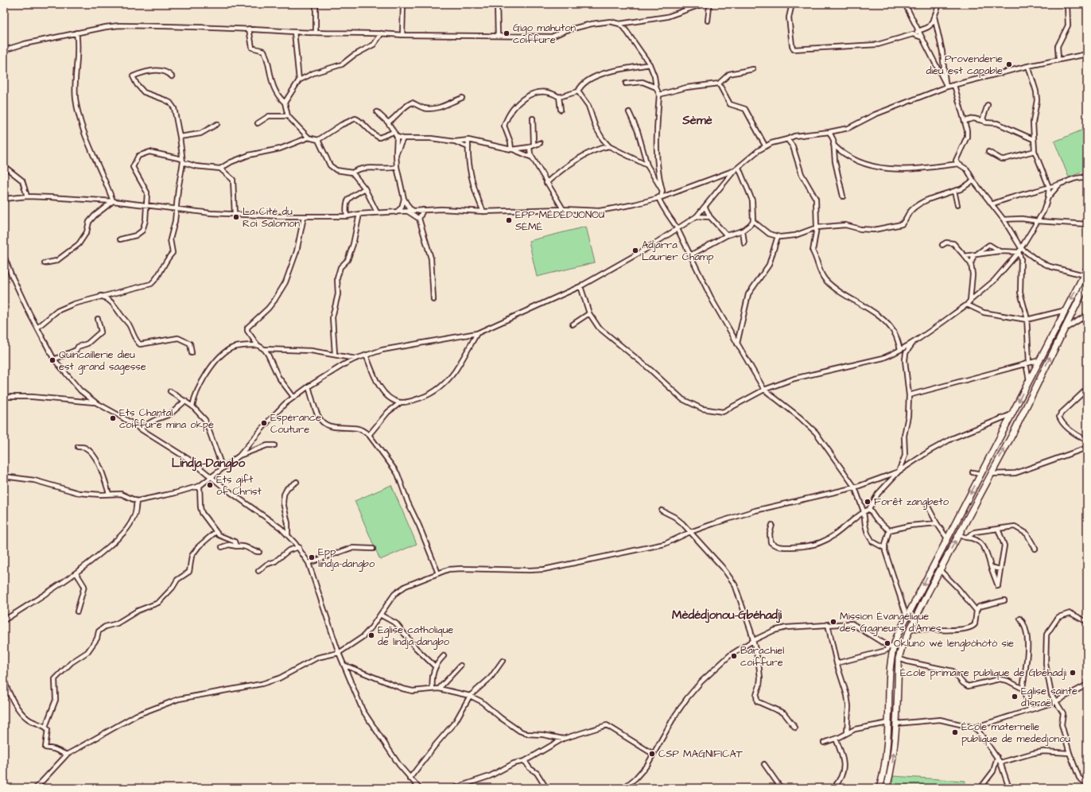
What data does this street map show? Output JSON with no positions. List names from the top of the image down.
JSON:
{
  "districts": ["Sèmè", "Lindja-Dangbo", "Mèdédjonou-Gbéhadji"],
  "places": [
    "Gigo mahuton coiffure",
    "Provenderie dieu est capable",
    "La Cité du Roi Salomon",
    "EPP MÉDÉDJONOU SÈMÉ",
    "Adjarra Laurier Champ",
    "Quincaillerie dieu est grand sagesse",
    "Ets Chantal coiffure mina okpè",
    "Espérance Couture",
    "Ets gift of Christ",
    "Forêt zangbeto",
    "Epp lindja-dangbo",
    "Mission Évangélique des Gagneurs d'Ames",
    "Eglise catholique de lindja-dangbo",
    "Oklunò wè lengbòhòtò sie",
    "Barachiel coiffure",
    "École primaire publique de Gbehadji",
    "Eglise sainte d'Israël",
    "École maternelle publique de mededjonou",
    "CSP MAGNIFICAT"
  ]
}
